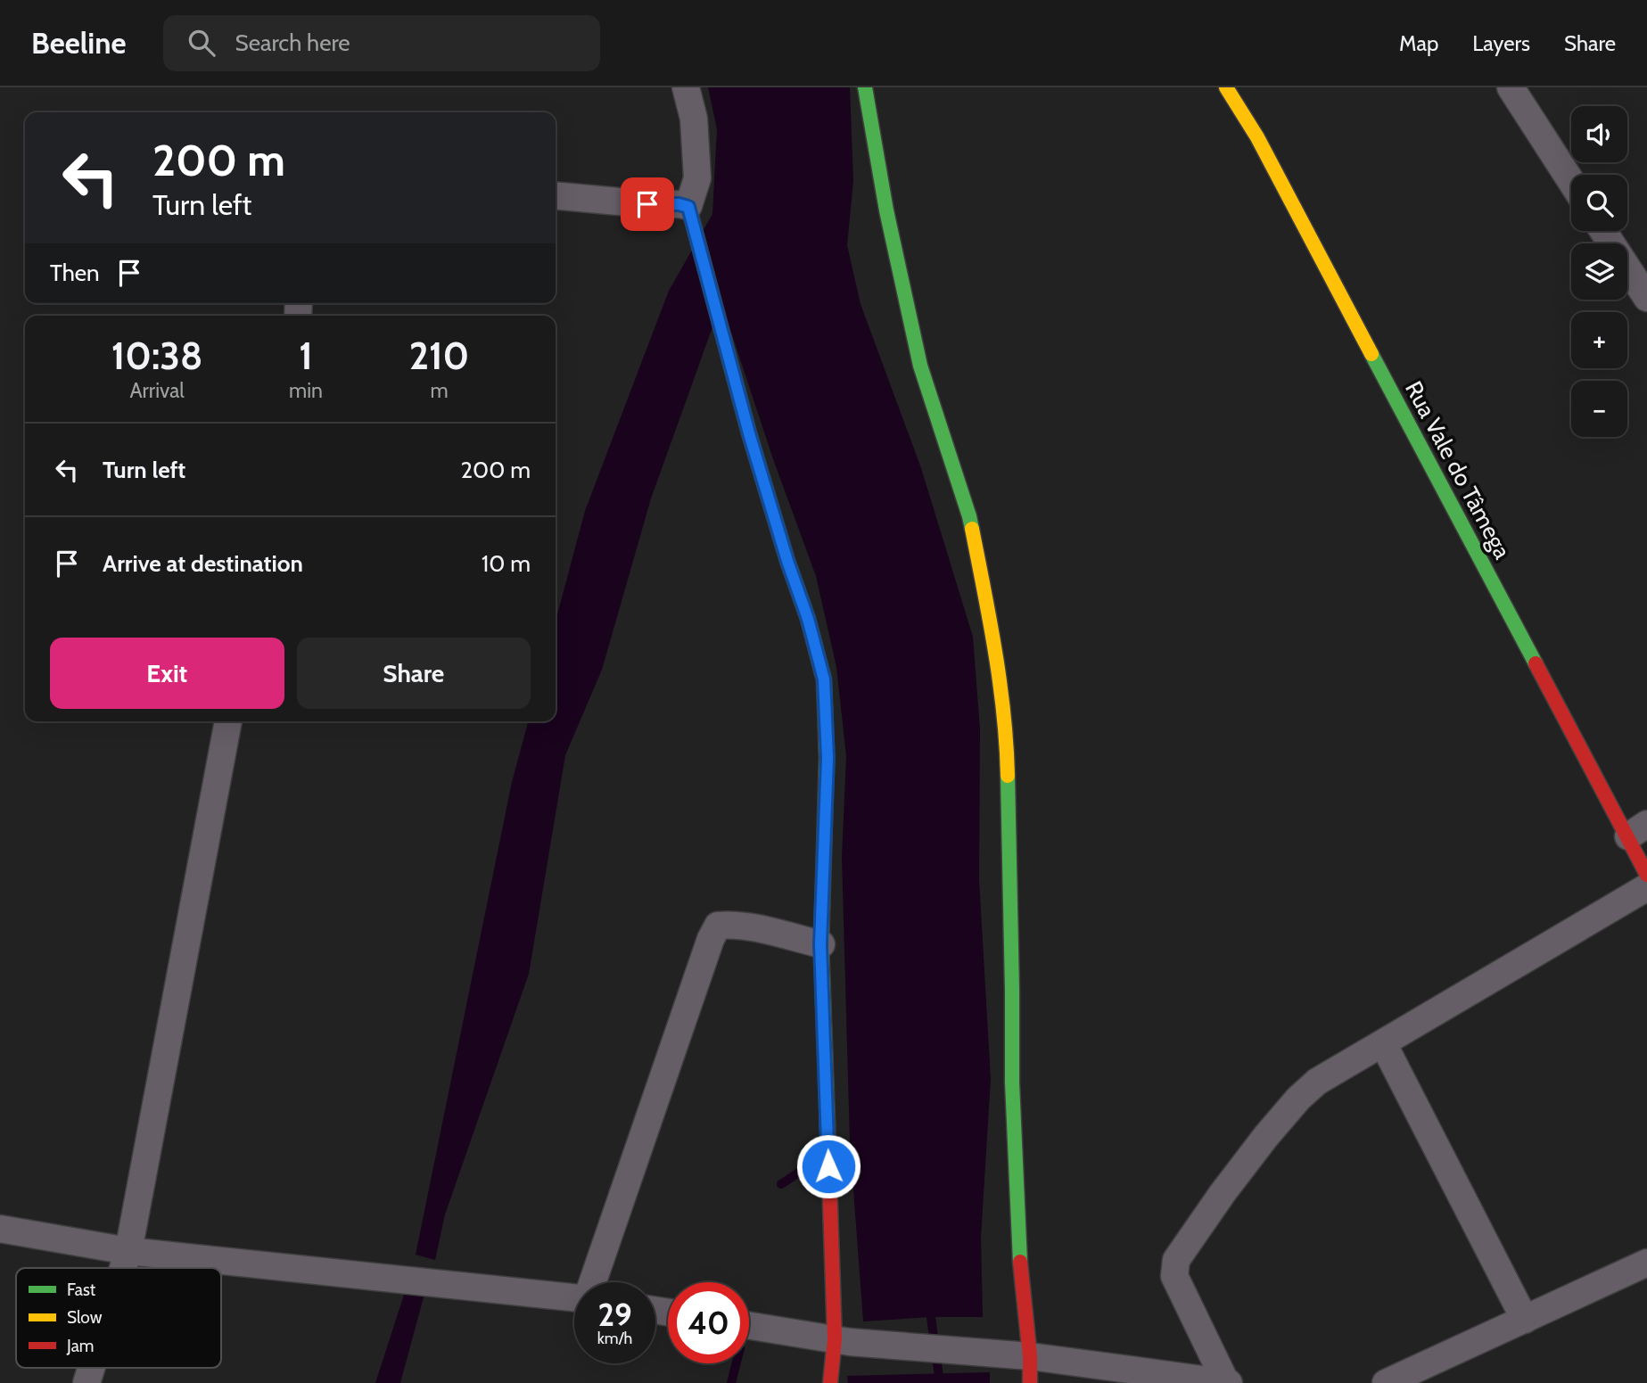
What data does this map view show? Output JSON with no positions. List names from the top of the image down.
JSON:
{
  "streets": {
    "street": ["Rua Vale do Tâmega"]
  },
  "legend": ["Fast", "Slow", "Jam"],
  "page": {
    "header": "Beeline",
    "search": "Search here",
    "nav": ["Map", "Layers", "Share"],
    "map_buttons": ["+", "−"],
    "turn": ["200 m", "Turn left"],
    "then": "Then",
    "eta": [
      "10:38",
      "Arrival",
      "1",
      "min",
      "210",
      "m"
    ],
    "list": [
      {
        "name": "Turn left",
        "value": "200 m"
      },
      {
        "name": "Arrive at destination",
        "value": "10 m"
      }
    ],
    "buttons": ["Exit", "Share"],
    "speed": "29 km/h",
    "limit": "40"
  }
}
